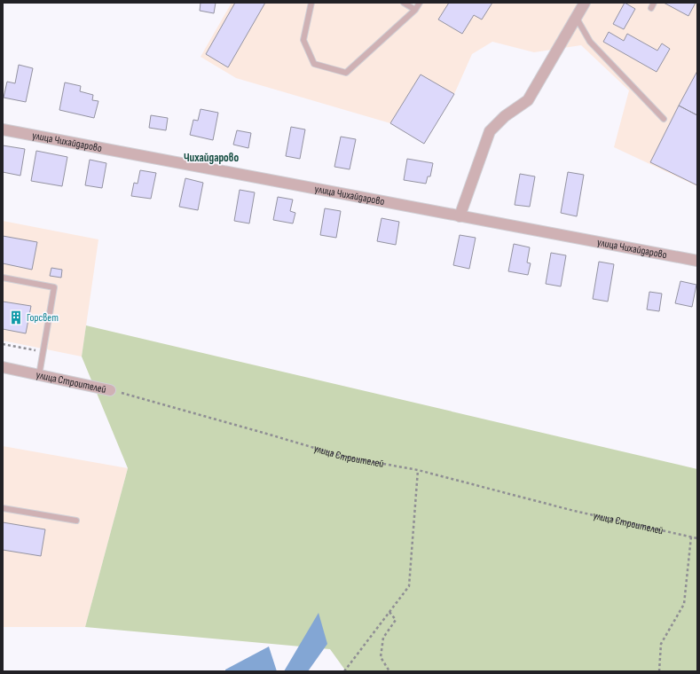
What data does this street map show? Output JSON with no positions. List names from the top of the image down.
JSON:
{
  "streets": {
    "street": ["улица Чихайдарово", "улица Строителей"]
  },
  "districts": ["Чихайдарово"],
  "places": {
    "building": ["Горсвет"]
  }
}
